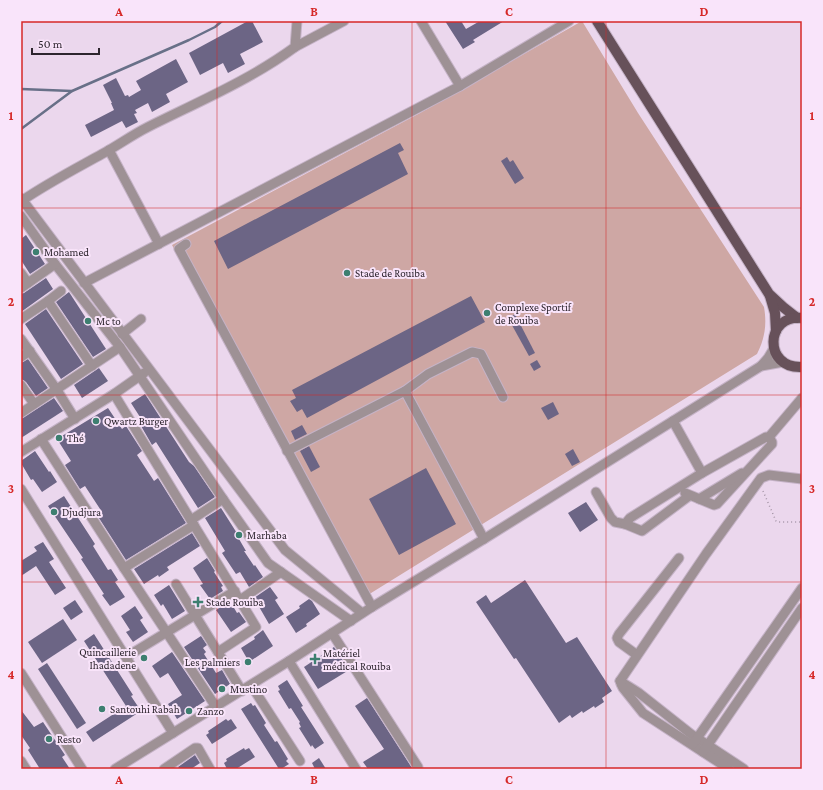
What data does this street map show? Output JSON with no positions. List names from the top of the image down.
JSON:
{
  "places": {
    "other": [
      "Mohamed",
      "Stade de Rouiba",
      "Complexe Sportif de Rouiba",
      "Mc to",
      "Qwartz Burger",
      "Thé",
      "Djudjura",
      "Marhaba",
      "Quincaillerie Ihadadene",
      "Les palmiers",
      "Mustino",
      "Santouhi Rabah",
      "Zanzo",
      "Resto"
    ],
    "health": ["Stade Rouiba", "Matériel médical Rouiba"]
  },
  "scale_bar": "50 m",
  "grid": {
    "columns": [
      "A",
      "B",
      "C",
      "D"
    ],
    "rows": [
      "1",
      "2",
      "3",
      "4"
    ]
  }
}
